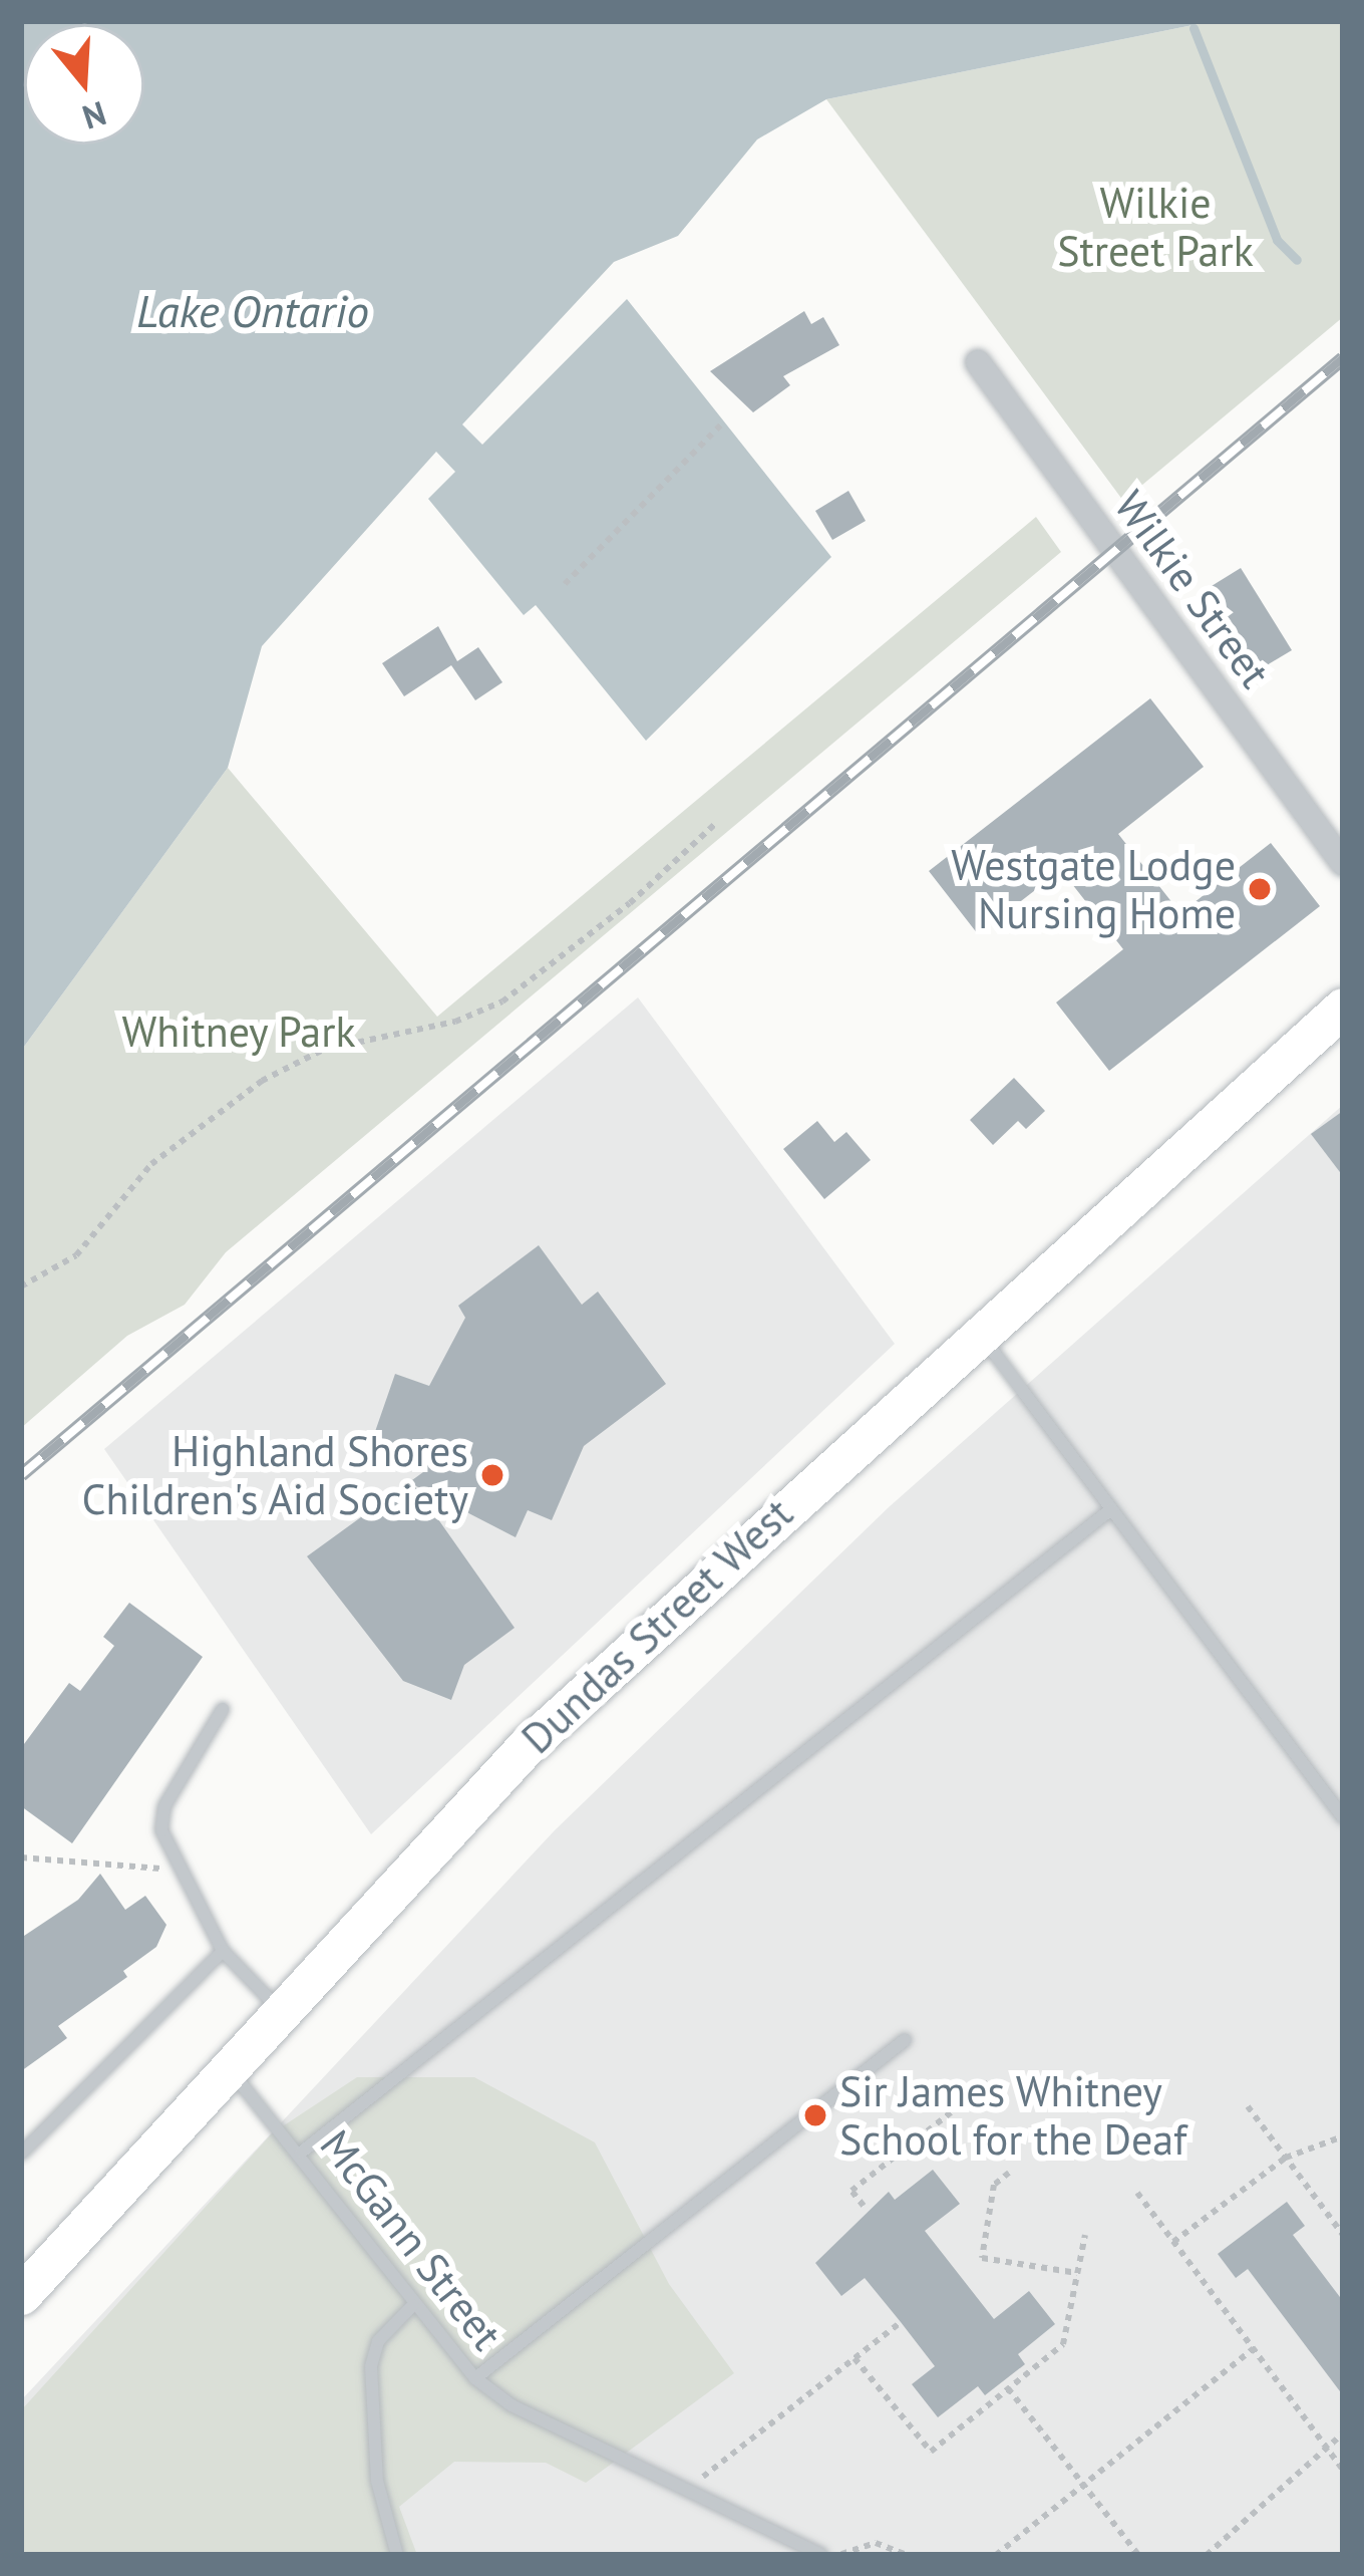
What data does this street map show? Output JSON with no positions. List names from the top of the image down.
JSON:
{
  "streets": {
    "main road": ["Dundas Street West"],
    "street": ["Wilkie Street"],
    "lane": ["McGann Street"]
  },
  "crossings": [
    ["Dundas Street West", "McGann Street"]
  ],
  "water": ["Lake Ontario"],
  "parks": ["Wilkie Street Park", "Whitney Park"],
  "places": ["Westgate Lodge Nursing Home", "Highland Shores Children's Aid Society", "Sir James Whitney School for the Deaf"],
  "north": "bottom"
}
